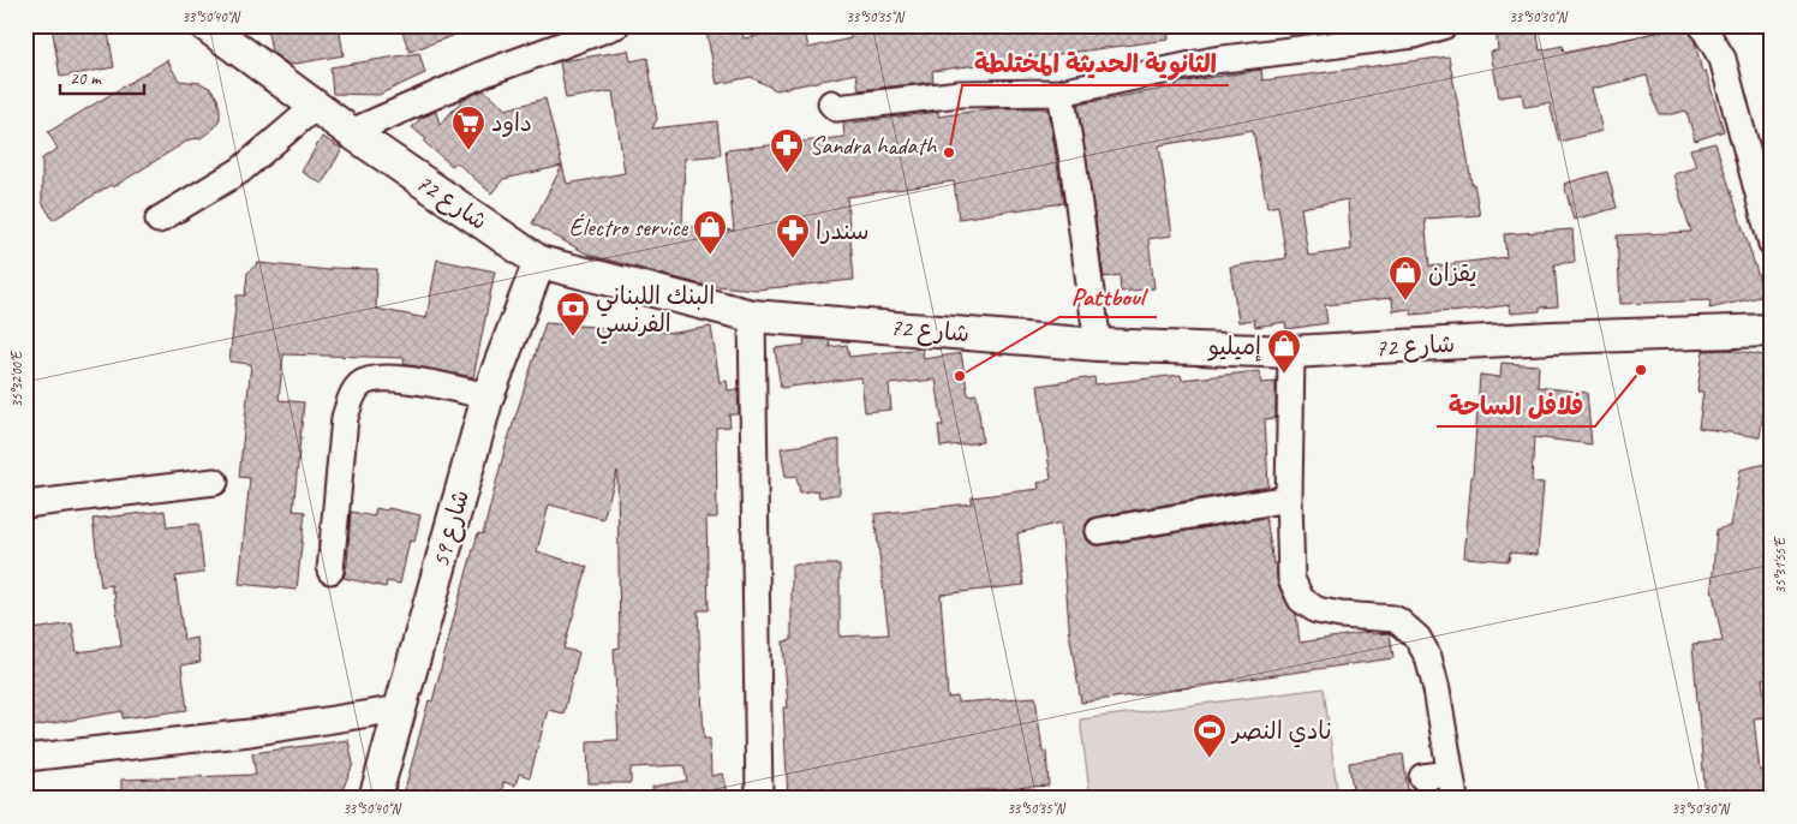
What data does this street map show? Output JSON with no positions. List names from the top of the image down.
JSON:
{
  "streets": {
    "street": ["شارع 72", "شارع 59"]
  },
  "crossings": [
    ["شارع 72", "شارع 59"]
  ],
  "places": {
    "supermarket": ["داود"],
    "other": ["الثانوية الحديثة المختلطة", "فلافل الساحة", "Pattboul"],
    "pharmacy": ["Sandra hadath", "سندرا"],
    "shop": ["Électro service", "يقزان", "إميليو"],
    "bank": ["البنك اللبناني الفرنسي"],
    "sports": ["نادي النصر"]
  },
  "scale_bar": "20 m",
  "coordinates": [
    "33°50'40\"N",
    "33°50'35\"N",
    "33°50'30\"N",
    "35°32'00\"E",
    "35°31'55\"E"
  ]
}
